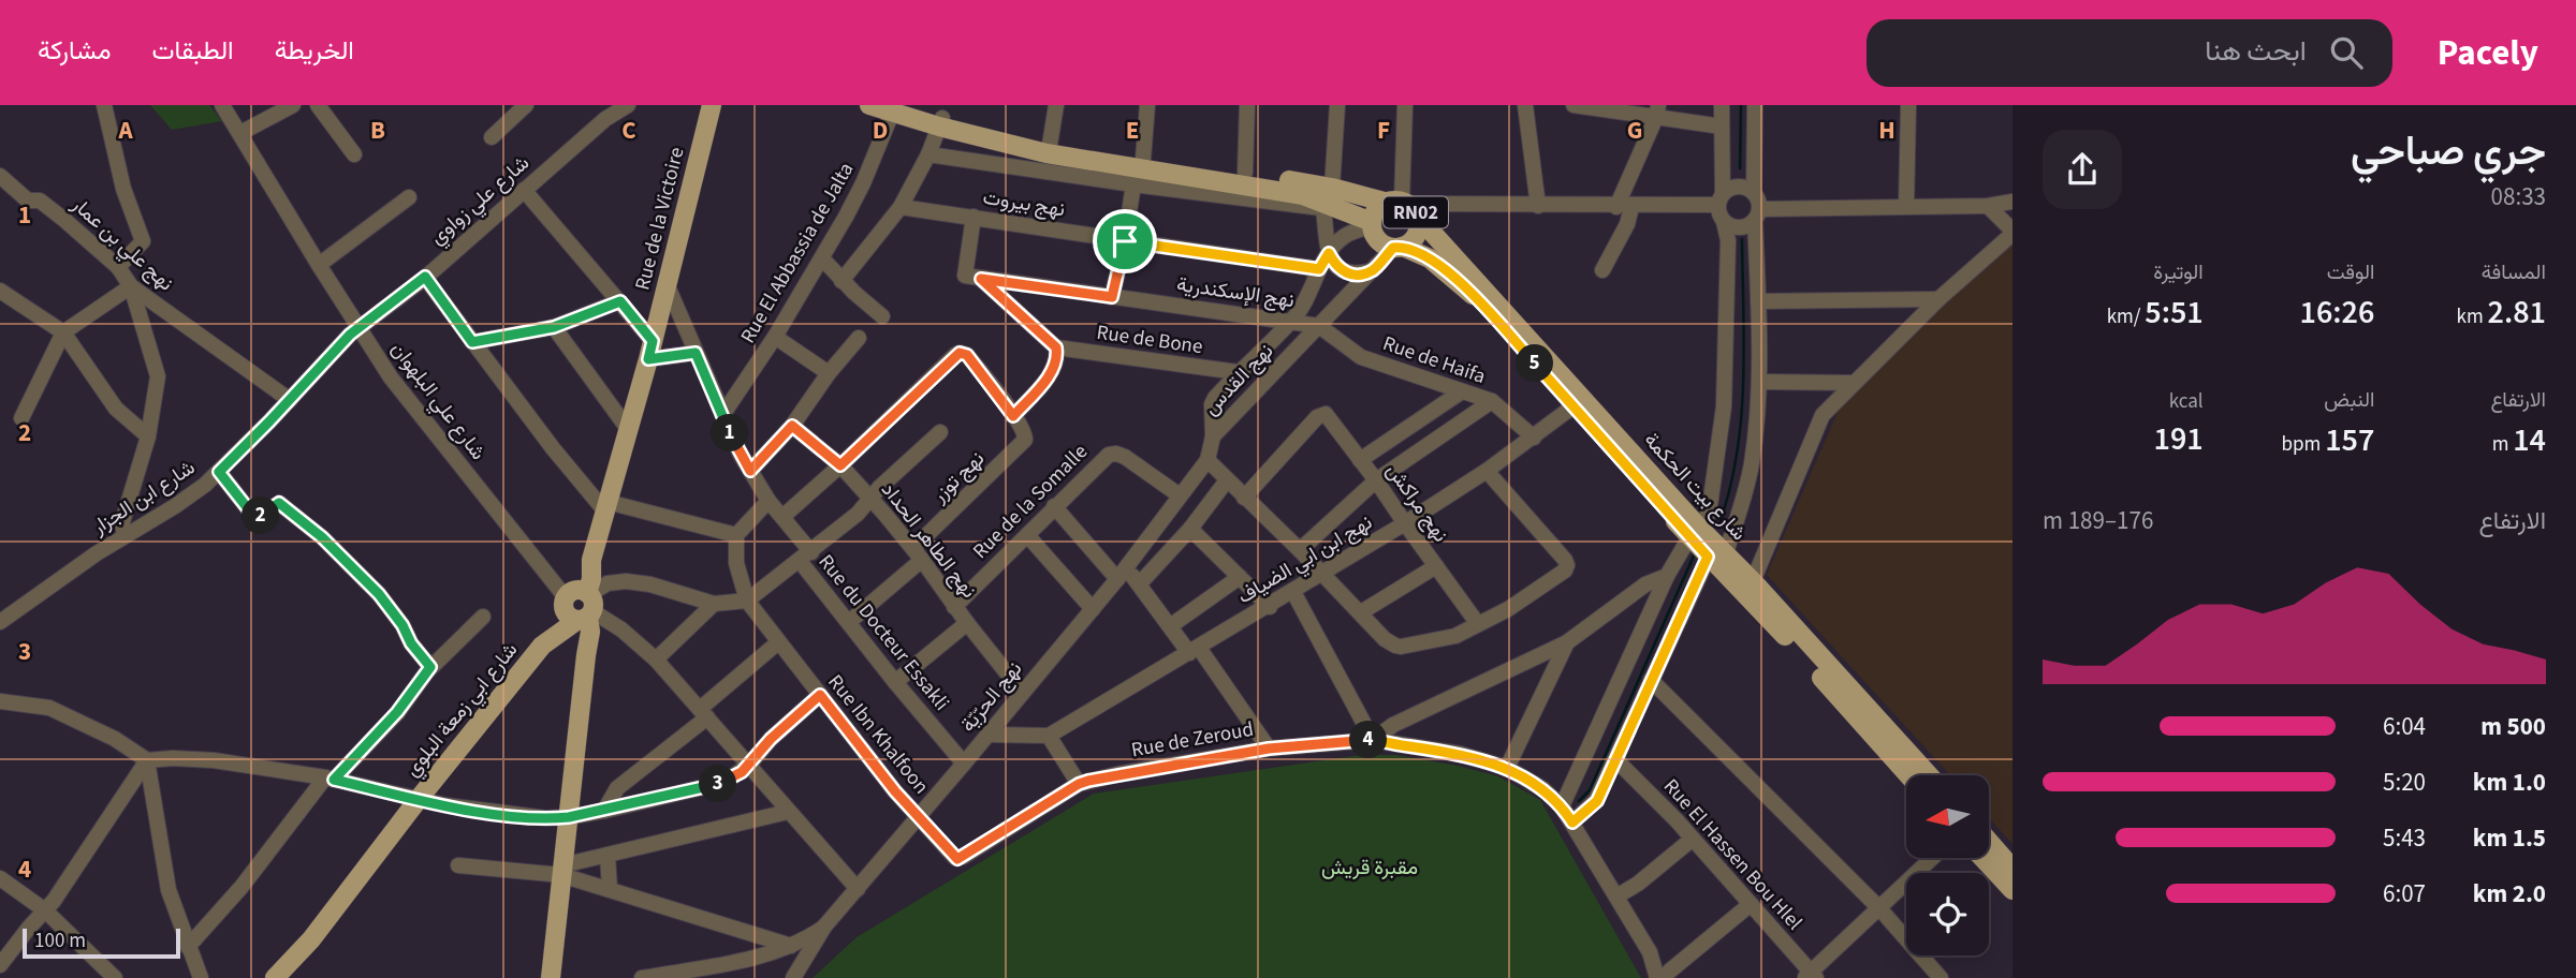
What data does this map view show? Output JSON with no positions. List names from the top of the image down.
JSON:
{
  "streets": {
    "main road": [
      "RN02",
      "Rue de la Victoire",
      "شارع بيت الحكمة",
      "شارع ابي زمعة البلوي"
    ],
    "street": [
      "شارع علي زواوي",
      "نهج بيروت",
      "نهج علي بن عمار",
      "Rue El Abbassia de Jalta",
      "نهج الإسكندرية",
      "Rue de Bone",
      "Rue de Haifa",
      "نهج القدس",
      "شارع علي البلهوان",
      "نهج توزر",
      "شارع ابن الجزار",
      "Rue de la Somalle",
      "نهج مراكش",
      "نهج الطاهر الحداد",
      "نهج ابن ابي الضياف",
      "Rue du Docteur Essakli",
      "نهج الحرّيّة",
      "Rue Ibn Khalfoon",
      "Rue de Zeroud",
      "Rue El Hassen Bou Hlel"
    ]
  },
  "crossings": [
    ["شارع علي زواوي", "شارع علي البلهوان"],
    ["شارع علي زواوي", "شارع ابن الجزار"],
    ["نهج بيروت", "نهج القدس"],
    ["RN02", "نهج القدس"],
    ["RN02", "شارع بيت الحكمة"],
    ["Rue de la Victoire", "شارع علي البلهوان"],
    ["Rue de la Victoire", "Rue du Docteur Essakli"],
    ["Rue de la Victoire", "شارع ابي زمعة البلوي"],
    ["نهج علي بن عمار", "شارع ابن الجزار"],
    ["Rue El Abbassia de Jalta", "شارع بيت الحكمة"],
    ["Rue El Abbassia de Jalta", "Rue du Docteur Essakli"],
    ["نهج الإسكندرية", "Rue de Haifa"],
    ["نهج الإسكندرية", "نهج القدس"],
    ["Rue de Bone", "نهج القدس"],
    ["Rue de Haifa", "نهج القدس"],
    ["Rue de Haifa", "نهج ابن ابي الضياف"],
    ["نهج القدس", "شارع بيت الحكمة"],
    ["نهج القدس", "نهج الحرّيّة"],
    ["شارع علي البلهوان", "شارع ابن الجزار"],
    ["شارع علي البلهوان", "نهج الحرّيّة"],
    ["شارع علي البلهوان", "شارع ابي زمعة البلوي"],
    ["نهج توزر", "نهج الطاهر الحداد"],
    ["نهج توزر", "Rue du Docteur Essakli"],
    ["شارع بيت الحكمة", "نهج ابن ابي الضياف"],
    ["Rue de la Somalle", "نهج الطاهر الحداد"],
    ["Rue de la Somalle", "نهج الحرّيّة"],
    ["نهج مراكش", "نهج ابن ابي الضياف"],
    ["نهج الطاهر الحداد", "نهج الحرّيّة"],
    ["Rue du Docteur Essakli", "نهج الحرّيّة"],
    ["نهج الحرّيّة", "Rue Ibn Khalfoon"],
    ["Rue Ibn Khalfoon", "Rue de Zeroud"]
  ],
  "parks": ["مقبرة قريش"],
  "scale_bar": "100 m",
  "north": "left",
  "page": {
    "header": "Pacely",
    "search": "ابحث هنا",
    "nav": ["الخريطة", "الطبقات", "مشاركة"],
    "heading": ["جري صباحي", "08:33"],
    "stats": [
      ["المسافة", "2.81 km"],
      ["الوقت", "16:26"],
      ["الوتيرة", "5:51 /km"],
      ["الارتفاع", "14 m"],
      ["النبض", "157 bpm"],
      ["kcal", "191"]
    ],
    "pins": [
      "5",
      "1",
      "2",
      "4",
      "3"
    ],
    "chart": ["الارتفاع", "176–189 m"],
    "list": [
      {
        "name": "500 m",
        "note": "6:04"
      },
      {
        "name": "1.0 km",
        "note": "5:20"
      },
      {
        "name": "1.5 km",
        "note": "5:43"
      },
      {
        "name": "2.0 km",
        "note": "6:07"
      }
    ],
    "scale": "100 m"
  },
  "grid": {
    "columns": [
      "A",
      "B",
      "C",
      "D",
      "E",
      "F",
      "G",
      "H"
    ],
    "rows": [
      "1",
      "2",
      "3",
      "4"
    ]
  }
}
